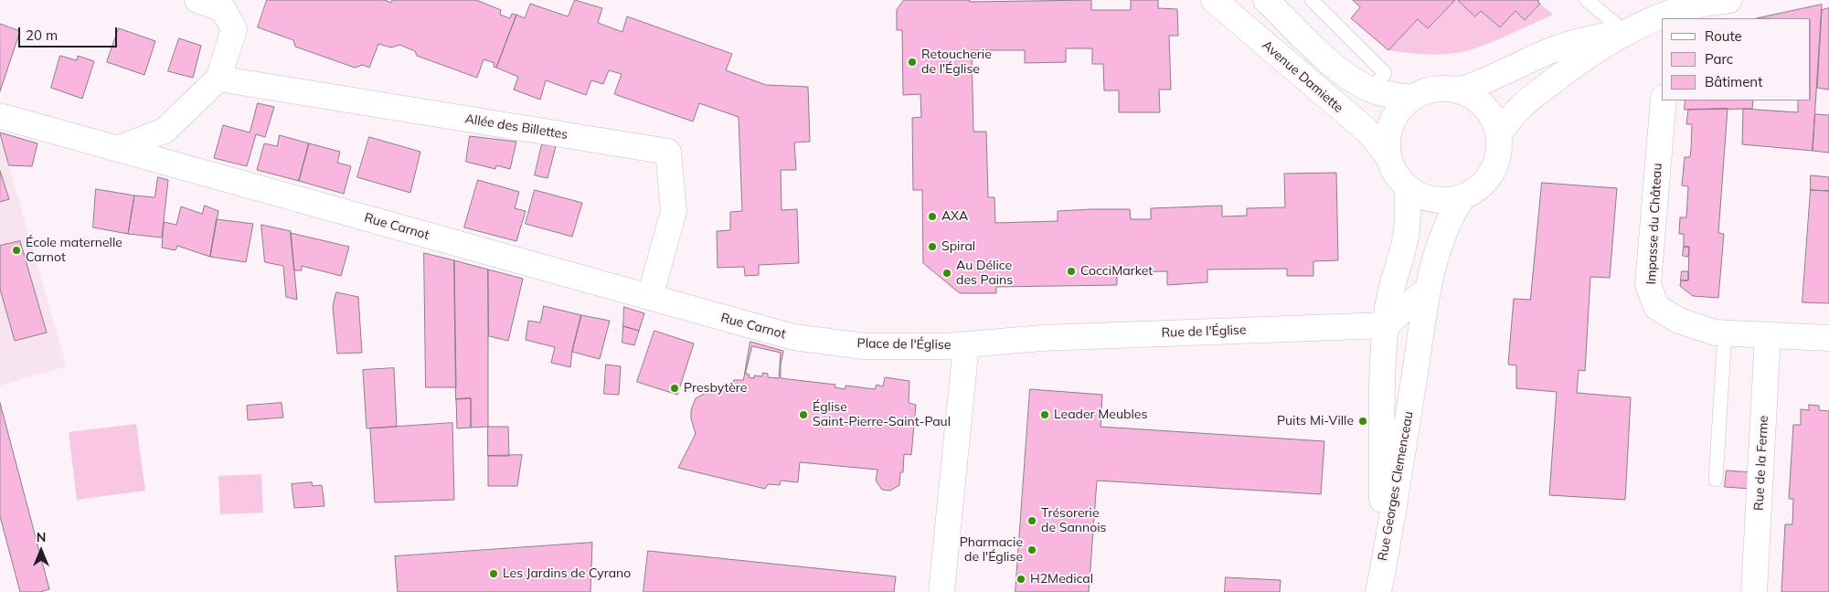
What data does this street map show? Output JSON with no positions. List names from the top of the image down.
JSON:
{
  "streets": {
    "street": [
      "Avenue Damiette",
      "Allée des Billettes",
      "Impasse du Château",
      "Rue Carnot",
      "Rue de l'Église",
      "Place de l'Église",
      "Rue de la Ferme",
      "Rue Georges Clemenceau"
    ]
  },
  "crossings": [
    ["Avenue Damiette", "Rue Georges Clemenceau"],
    ["Allée des Billettes", "Rue Carnot"],
    ["Impasse du Château", "Rue de la Ferme"],
    ["Rue Carnot", "Place de l'Église"],
    ["Rue de l'Église", "Place de l'Église"],
    ["Rue de l'Église", "Rue Georges Clemenceau"]
  ],
  "places": [
    "Retoucherie de l'Église",
    "AXA",
    "Spiral",
    "École maternelle Carnot",
    "CocciMarket",
    "Au Délice des Pains",
    "Presbytère",
    "Église Saint-Pierre-Saint-Paul",
    "Leader Meubles",
    "Puits Mi-Ville",
    "Trésorerie de Sannois",
    "Pharmacie de l'Église",
    "Les Jardins de Cyrano",
    "H2Medical"
  ],
  "legend": ["Route", "Parc", "Bâtiment"],
  "scale_bar": "20 m",
  "north": "top"
}
